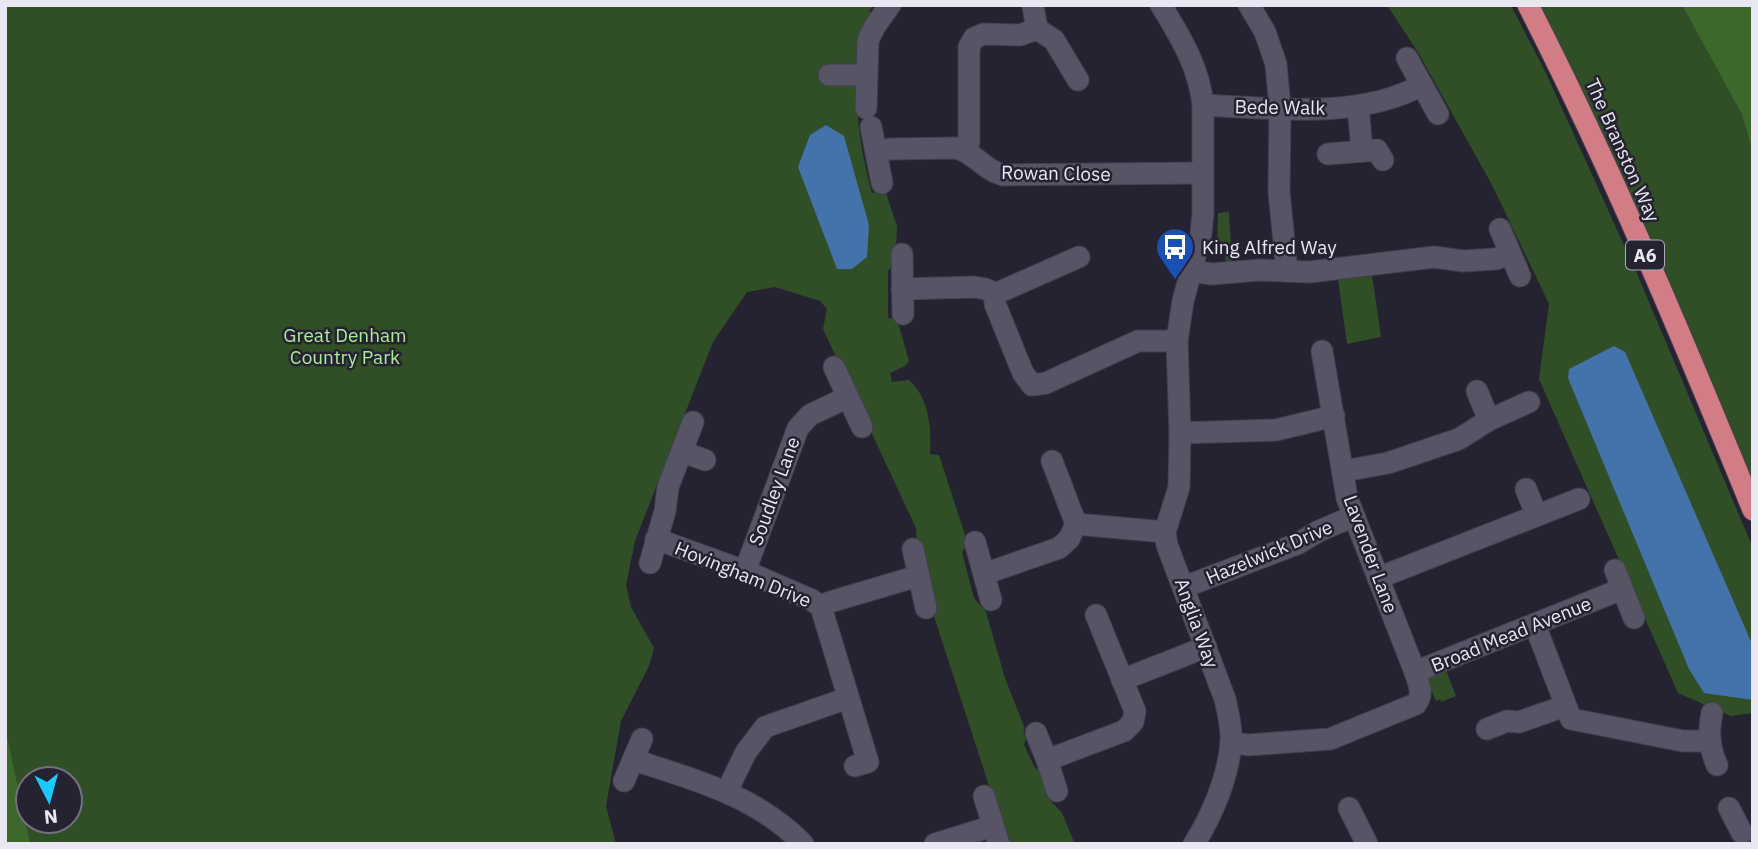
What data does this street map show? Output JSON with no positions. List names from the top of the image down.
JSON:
{
  "streets": {
    "highway": ["The Branston Way", "A6"],
    "street": [
      "Bede Walk",
      "Rowan Close",
      "Soudley Lane",
      "Hazelwick Drive",
      "Lavender Lane",
      "Hovingham Drive",
      "Anglia Way",
      "Broad Mead Avenue"
    ]
  },
  "crossings": [
    ["Soudley Lane", "Hovingham Drive"],
    ["Hazelwick Drive", "Lavender Lane"],
    ["Hazelwick Drive", "Anglia Way"],
    ["Lavender Lane", "Broad Mead Avenue"],
    ["Anglia Way", "Broad Mead Avenue"]
  ],
  "parks": ["Great Denham Country Park"],
  "places": {
    "bus stop": ["King Alfred Way"]
  },
  "north": "bottom"
}
